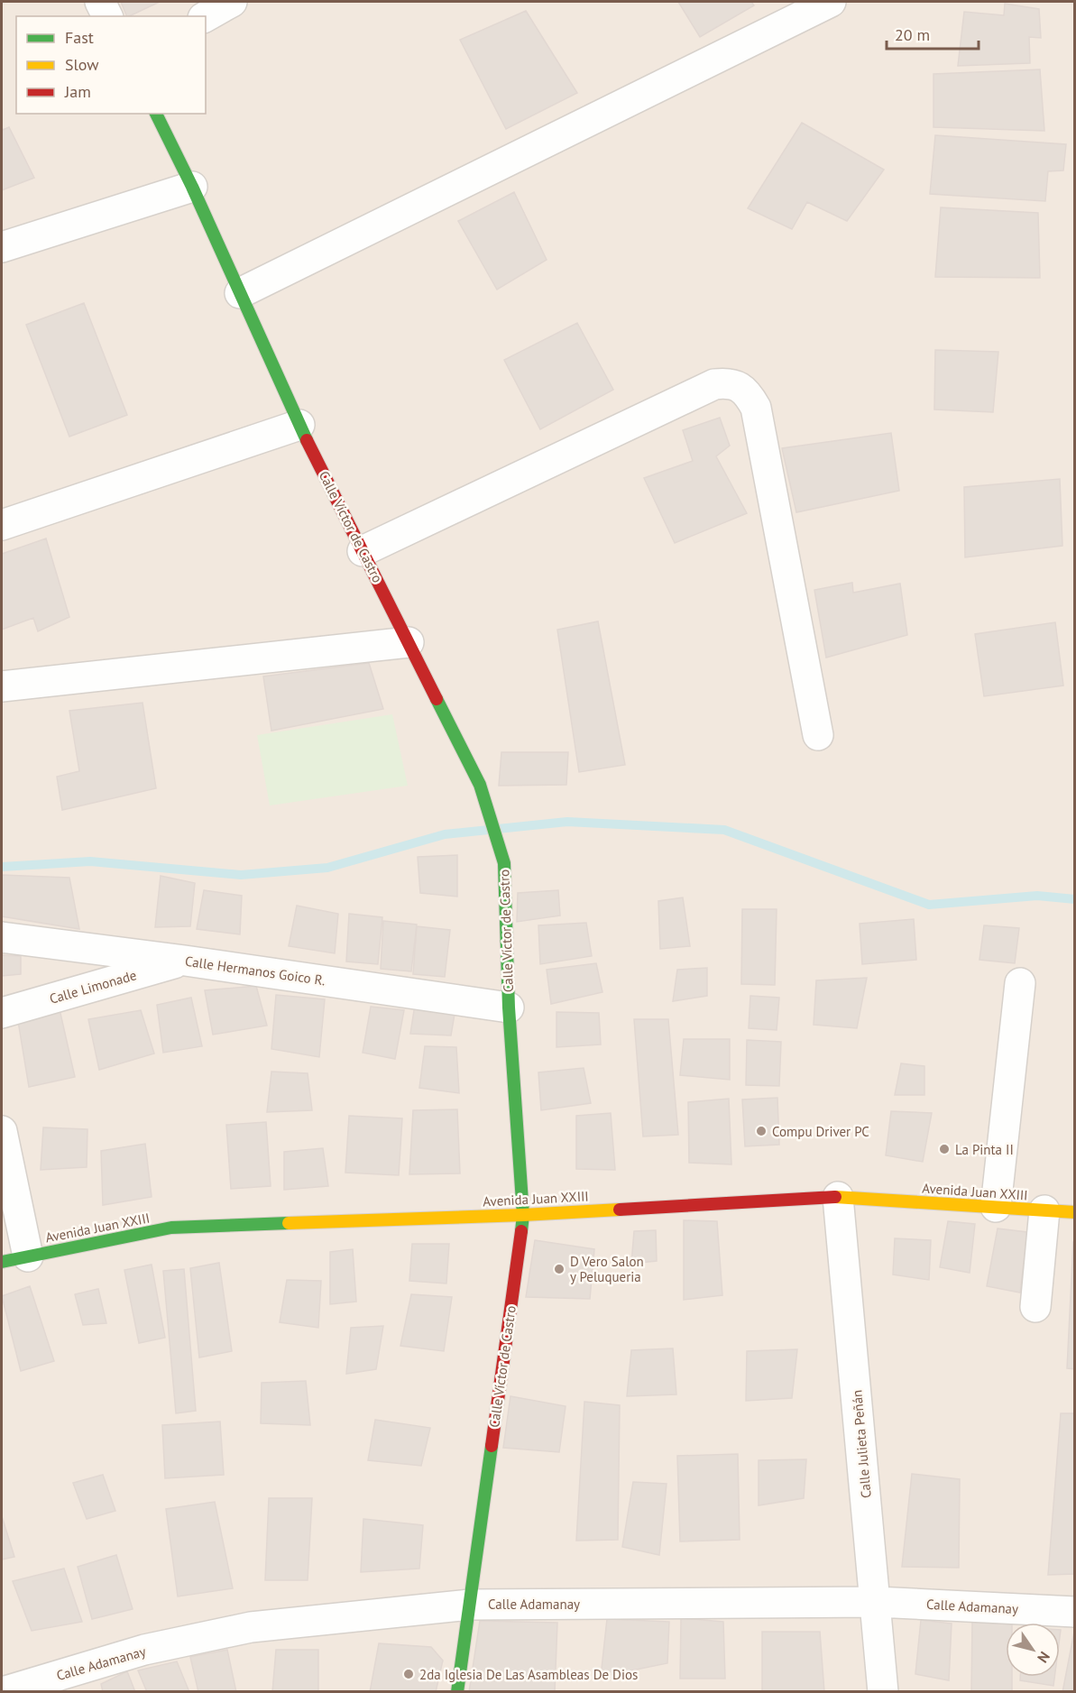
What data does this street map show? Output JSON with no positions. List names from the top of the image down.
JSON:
{
  "streets": {
    "street": [
      "Calle Víctor de Castro",
      "Calle Hermanos Goico R.",
      "Calle Limonade",
      "Avenida Juan XXIII",
      "Calle Julieta Peñán",
      "Calle Adamanay"
    ]
  },
  "crossings": [
    ["Calle Víctor de Castro", "Calle Hermanos Goico R."],
    ["Calle Víctor de Castro", "Avenida Juan XXIII"],
    ["Calle Víctor de Castro", "Calle Adamanay"],
    ["Calle Hermanos Goico R.", "Calle Limonade"],
    ["Avenida Juan XXIII", "Calle Julieta Peñán"],
    ["Calle Julieta Peñán", "Calle Adamanay"]
  ],
  "places": [
    "Compu Driver PC",
    "La Pinta II",
    "D Vero Salon y Peluqueria",
    "2da Iglesia De Las Asambleas De Dios"
  ],
  "legend": ["Fast", "Slow", "Jam"],
  "scale_bar": "20 m",
  "north": "bottom right"
}
